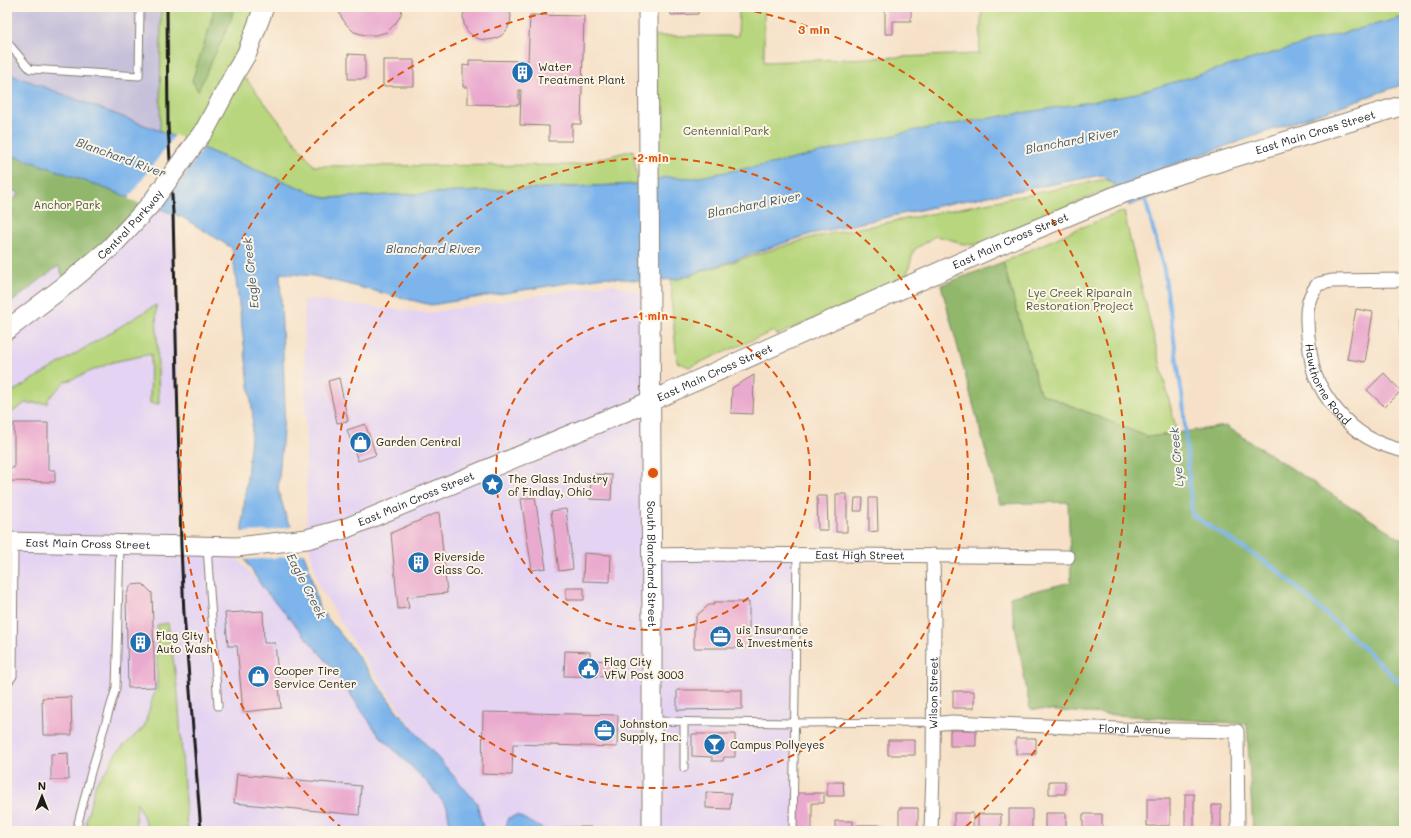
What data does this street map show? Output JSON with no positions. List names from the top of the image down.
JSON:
{
  "streets": {
    "main road": ["East Main Cross Street", "Central Parkway", "South Blanchard Street"],
    "street": [
      "Hawthorne Road",
      "East High Street",
      "Wilson Street",
      "Floral Avenue"
    ]
  },
  "crossings": [
    ["East Main Cross Street", "South Blanchard Street"],
    ["East High Street", "South Blanchard Street"],
    ["East High Street", "Wilson Street"],
    ["Wilson Street", "Floral Avenue"]
  ],
  "water": ["Blanchard River", "Eagle Creek", "Lye Creek"],
  "parks": ["Centennial Park", "Anchor Park", "Lye Creek Riparain Restoration Project"],
  "places": {
    "building": ["Water Treatment Plant", "Riverside Glass Co.", "Flag City Auto Wash"],
    "shop": ["Garden Central", "Cooper Tire Service Center"],
    "place": ["The Glass Industry of Findlay, Ohio"],
    "office": ["uis Insurance & Investments", "Johnston Supply, Inc."],
    "public building": ["Flag City VFW Post 3003"],
    "bar": ["Campus Pollyeyes"]
  },
  "north": "top",
  "rings": ["3 min", "2 min", "1 min"]
}
